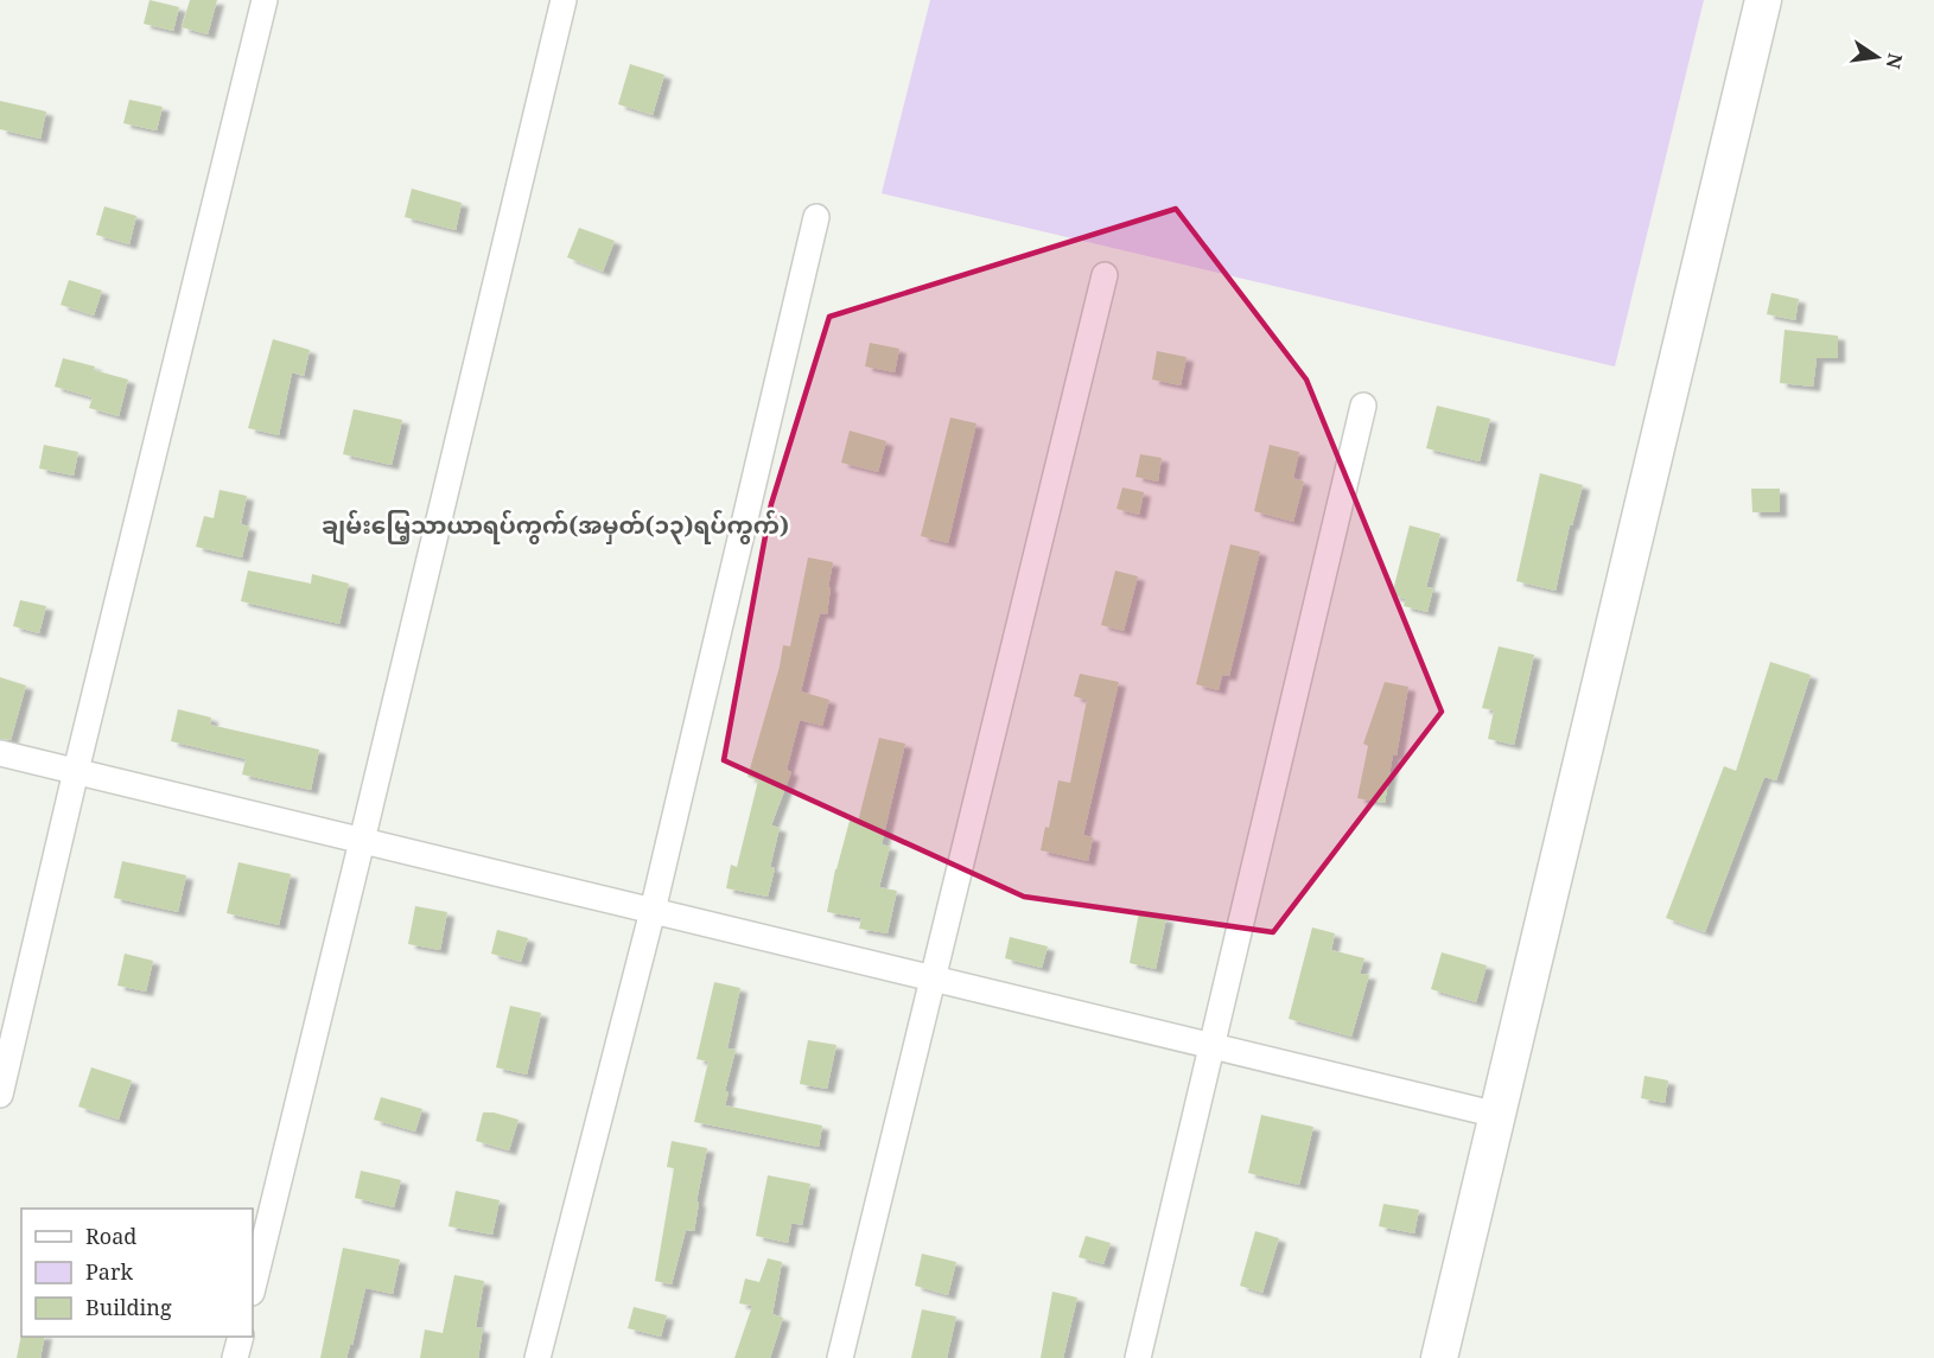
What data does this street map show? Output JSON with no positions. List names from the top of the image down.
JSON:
{
  "districts": ["ချမ်းမြေ့သာယာရပ်ကွက်(အမှတ်(၁၃)ရပ်ကွက်)"],
  "legend": ["Road", "Park", "Building"],
  "north": "right"
}
